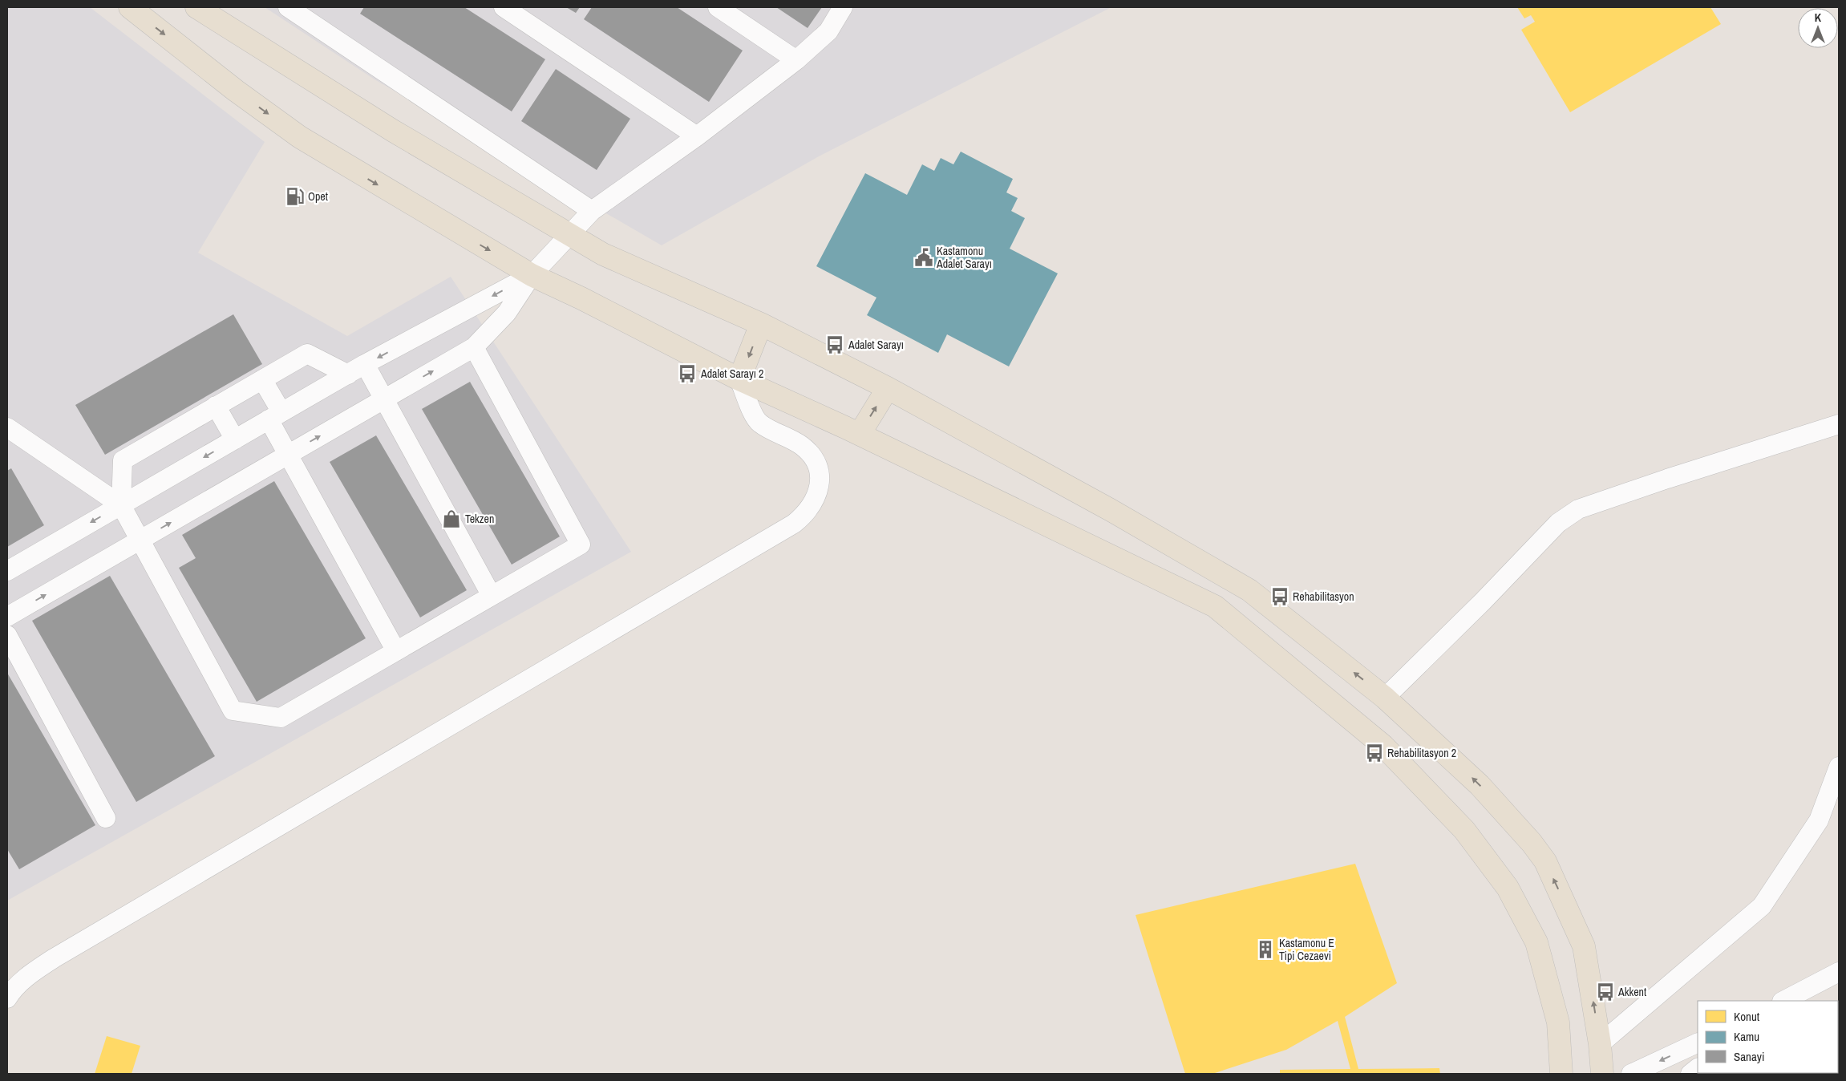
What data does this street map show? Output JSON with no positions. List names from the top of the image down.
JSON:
{
  "places": {
    "fuel station": ["Opet"],
    "public building": ["Kastamonu Adalet Sarayı"],
    "bus stop": [
      "Adalet Sarayı",
      "Adalet Sarayı 2",
      "Rehabilitasyon",
      "Rehabilitasyon 2",
      "Akkent"
    ],
    "shop": ["Tekzen"],
    "building": ["Kastamonu E Tipi Cezaevi"]
  },
  "legend": ["Konut", "Kamu", "Sanayi"],
  "north": "top"
}
